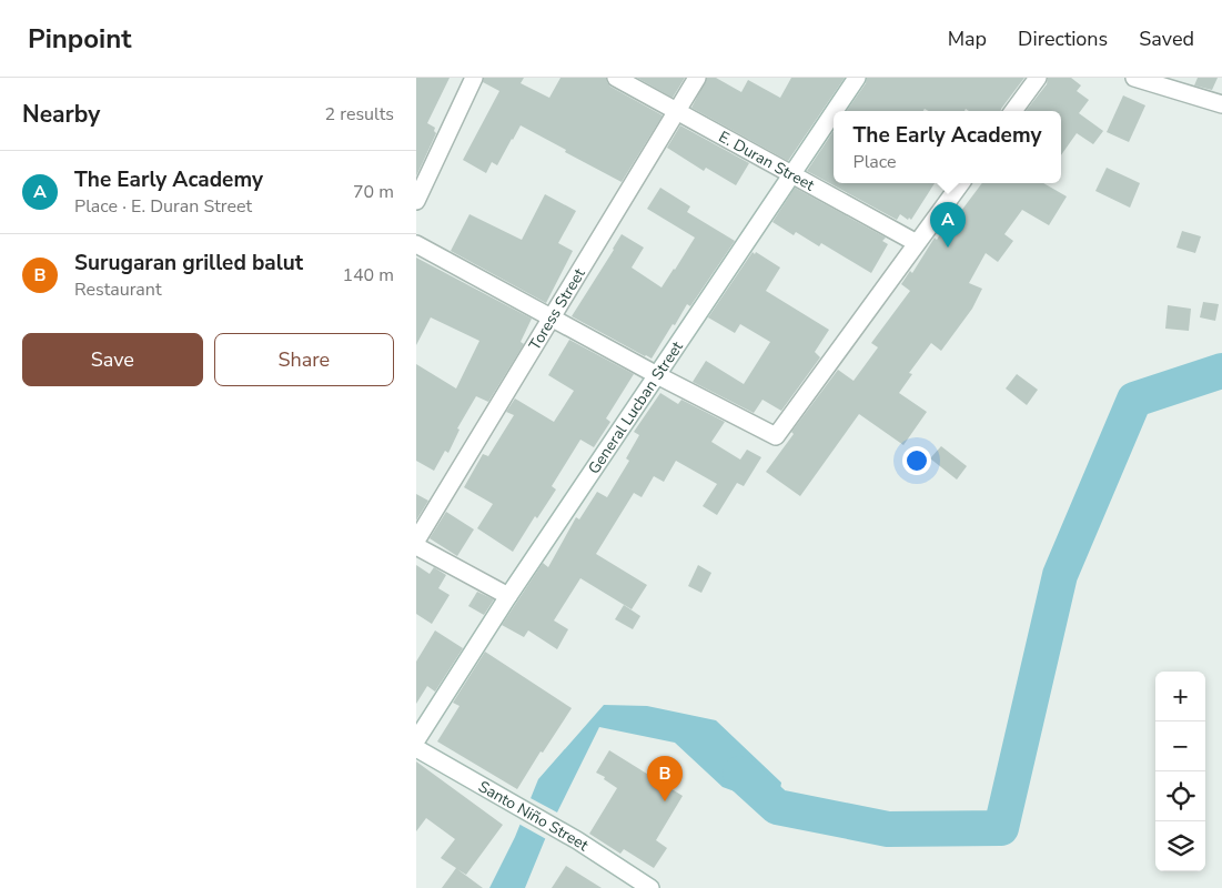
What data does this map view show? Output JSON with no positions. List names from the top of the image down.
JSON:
{
  "streets": {
    "street": [
      "E. Duran Street",
      "Toress Street",
      "General Lucban Street",
      "Santo Niño Street"
    ]
  },
  "crossings": [
    ["E. Duran Street", "Toress Street"],
    ["E. Duran Street", "General Lucban Street"]
  ],
  "page": {
    "header": "Pinpoint",
    "nav": ["Map", "Directions", "Saved"],
    "heading": ["Nearby", "2 results"],
    "popup": ["The Early Academy", "Place"],
    "list": [
      {
        "mark": "A",
        "name": "The Early Academy",
        "note": "Place · E. Duran Street",
        "value": "70 m"
      },
      {
        "mark": "B",
        "name": "Surugaran grilled balut",
        "note": "Restaurant",
        "value": "140 m"
      }
    ],
    "pins": ["A", "B"],
    "buttons": ["Save", "Share"],
    "map_buttons": ["+", "−"]
  }
}
